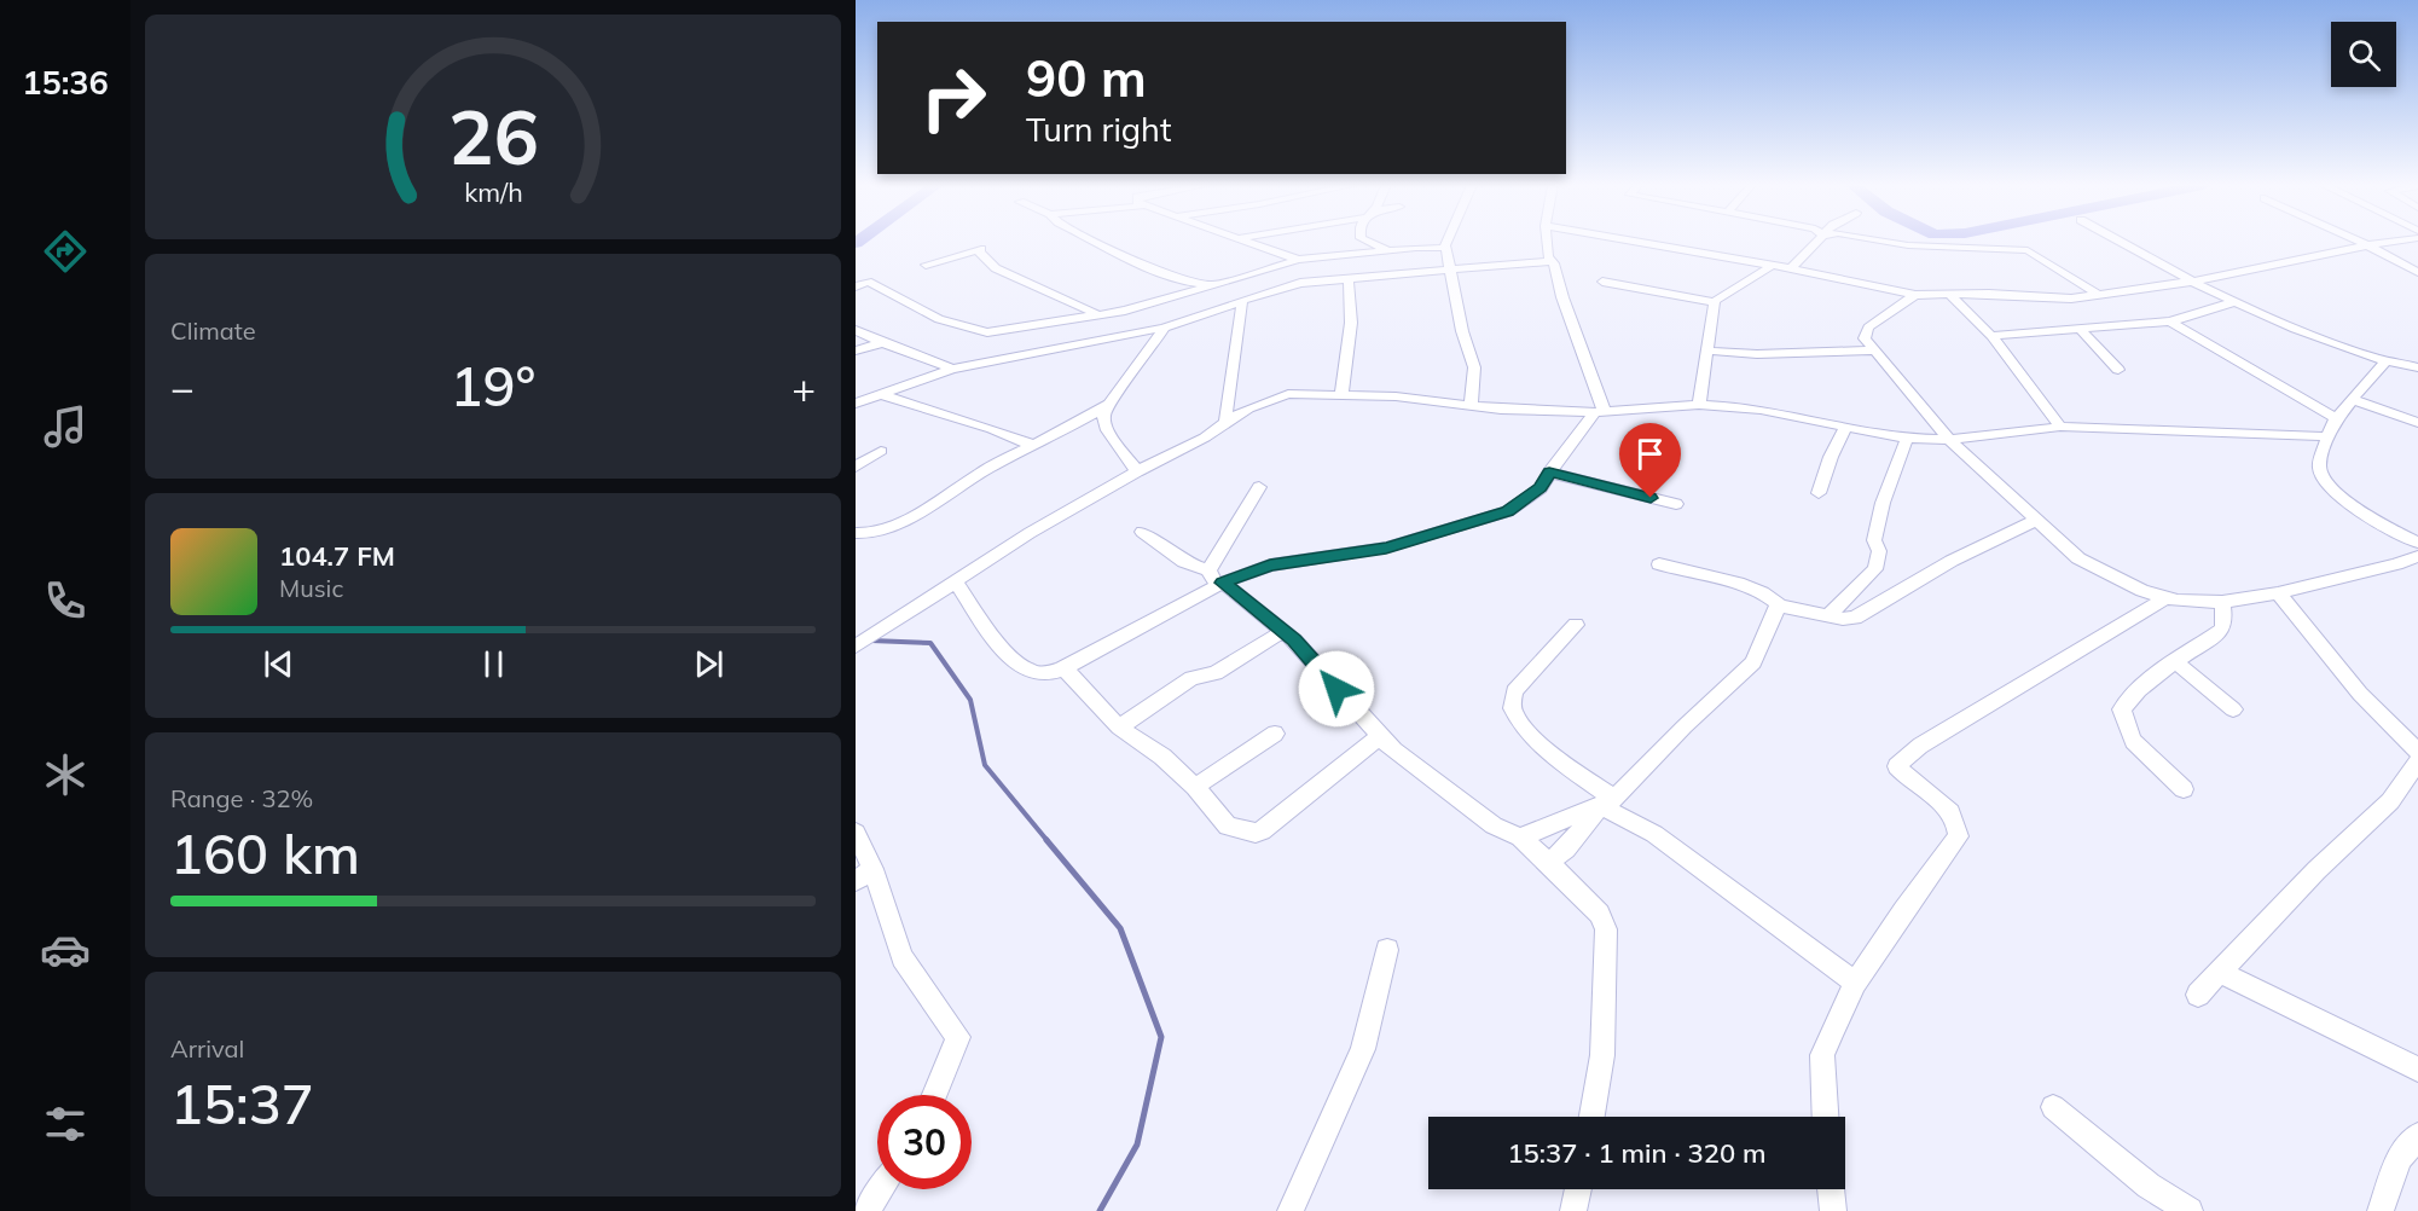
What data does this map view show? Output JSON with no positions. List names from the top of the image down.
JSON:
{
  "page": {
    "tabs": "15:36",
    "turn": ["90 m", "Turn right"],
    "tile": [
      "Climate",
      ["Range · 32%", "160 km"],
      ["Arrival", "15:37"]
    ],
    "heat": ["−", "19°", "+"],
    "song": ["104.7 FM", "Music"],
    "limit": "30",
    "trip": "15:37 · 1 min · 320 m",
    "gauge": ["26", "km/h"]
  }
}
